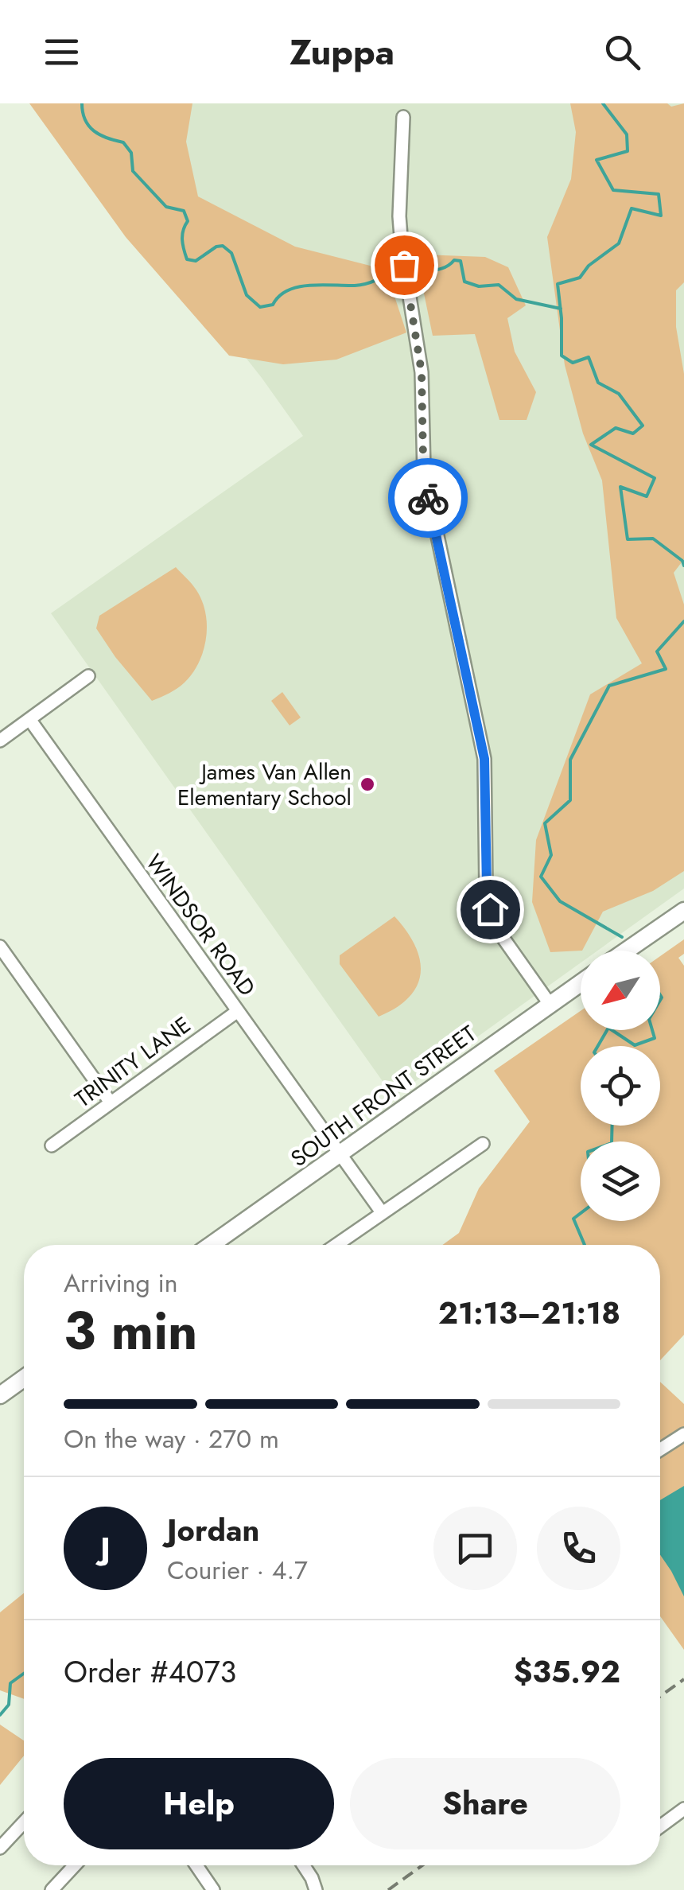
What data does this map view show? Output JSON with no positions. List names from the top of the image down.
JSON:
{
  "streets": {
    "street": ["WINDSOR ROAD", "TRINITY LANE", "SOUTH FRONT STREET"]
  },
  "crossings": [
    ["WINDSOR ROAD", "TRINITY LANE"],
    ["WINDSOR ROAD", "SOUTH FRONT STREET"]
  ],
  "places": ["James Van Allen Elementary School"],
  "north": "bottom left",
  "page": {
    "header": "Zuppa",
    "heading": ["3 min", "Arriving in", "21:13–21:18"],
    "panel": [
      "Jordan",
      "Courier · 4.7",
      "Order #4073",
      "$35.92"
    ],
    "bar": "On the way · 270 m",
    "round": "J",
    "buttons": ["Help", "Share"]
  }
}
